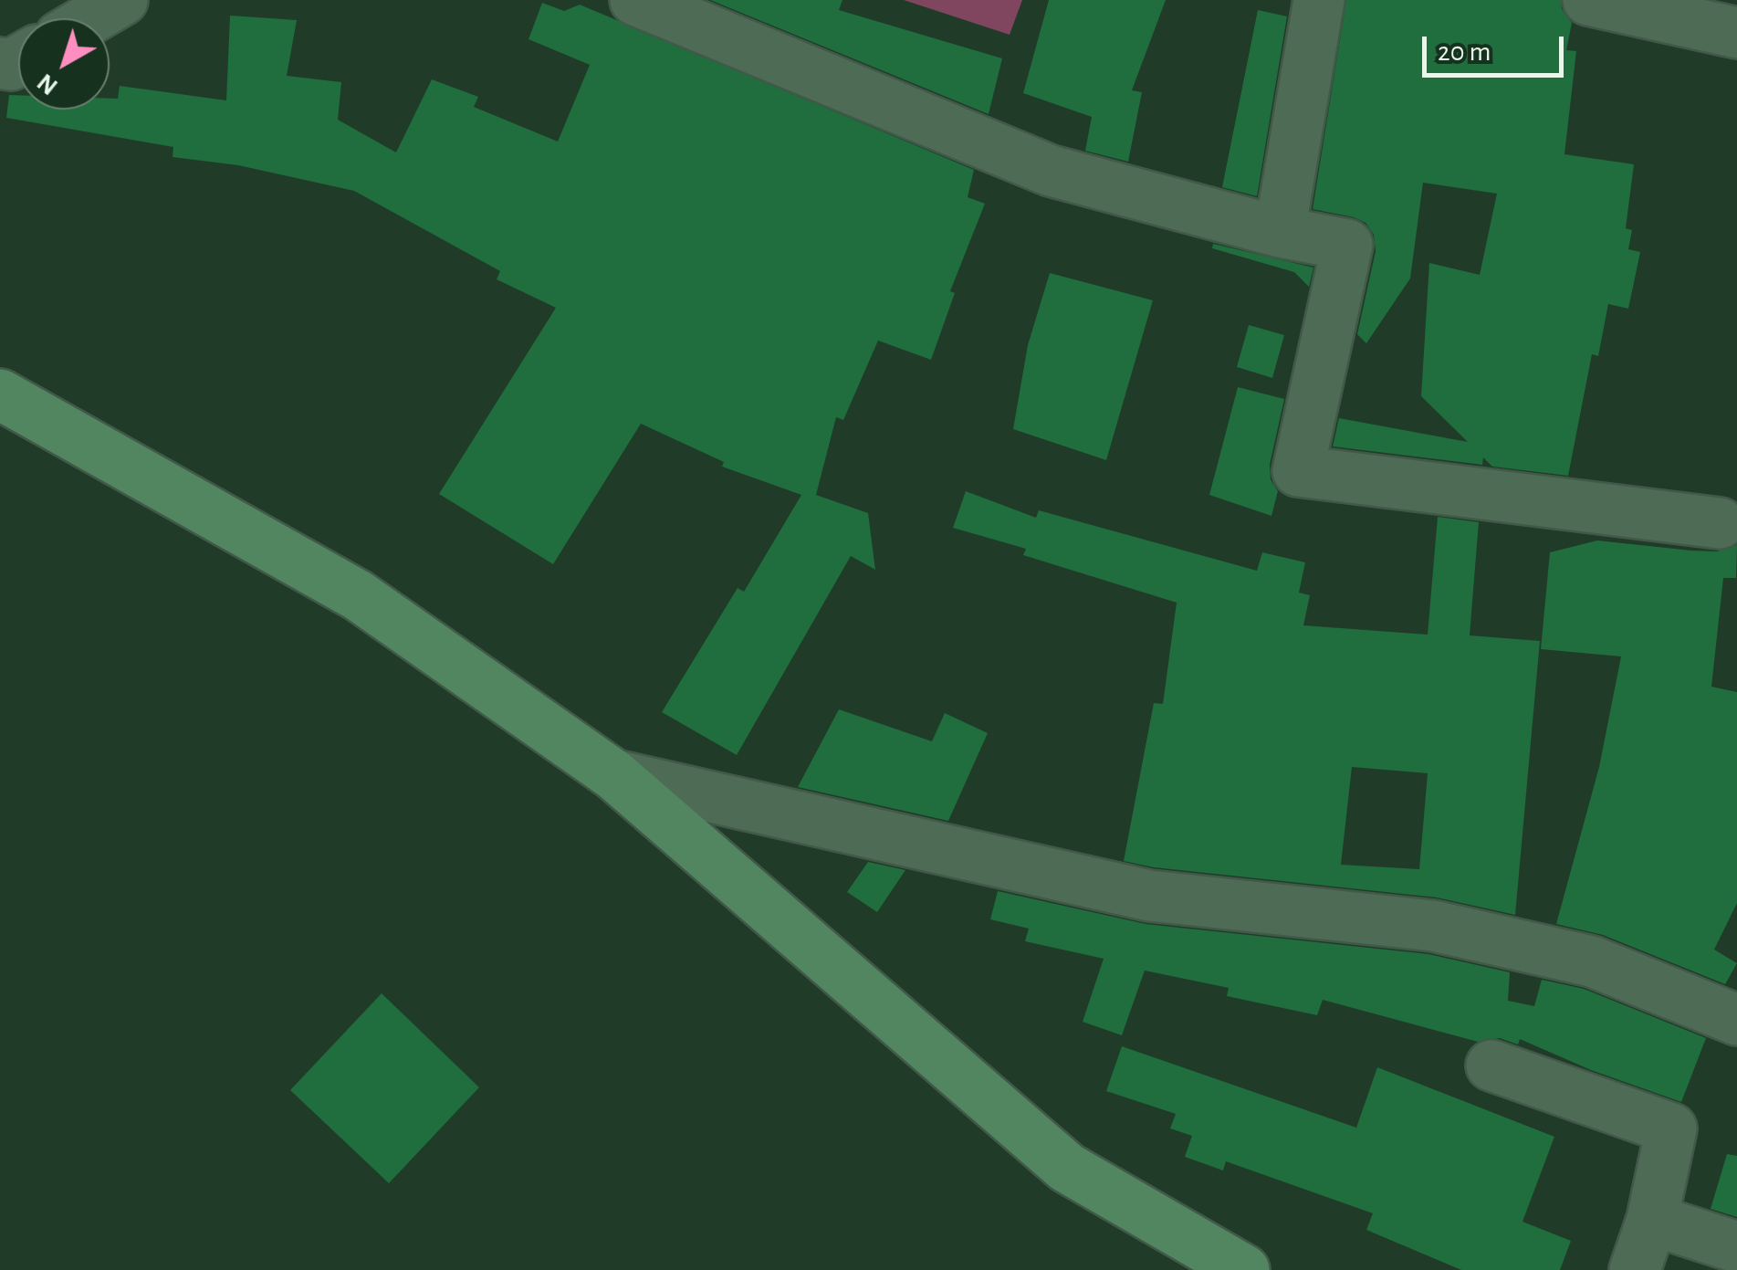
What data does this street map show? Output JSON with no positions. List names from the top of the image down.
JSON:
{
  "scale_bar": "20 m",
  "north": "bottom left"
}
